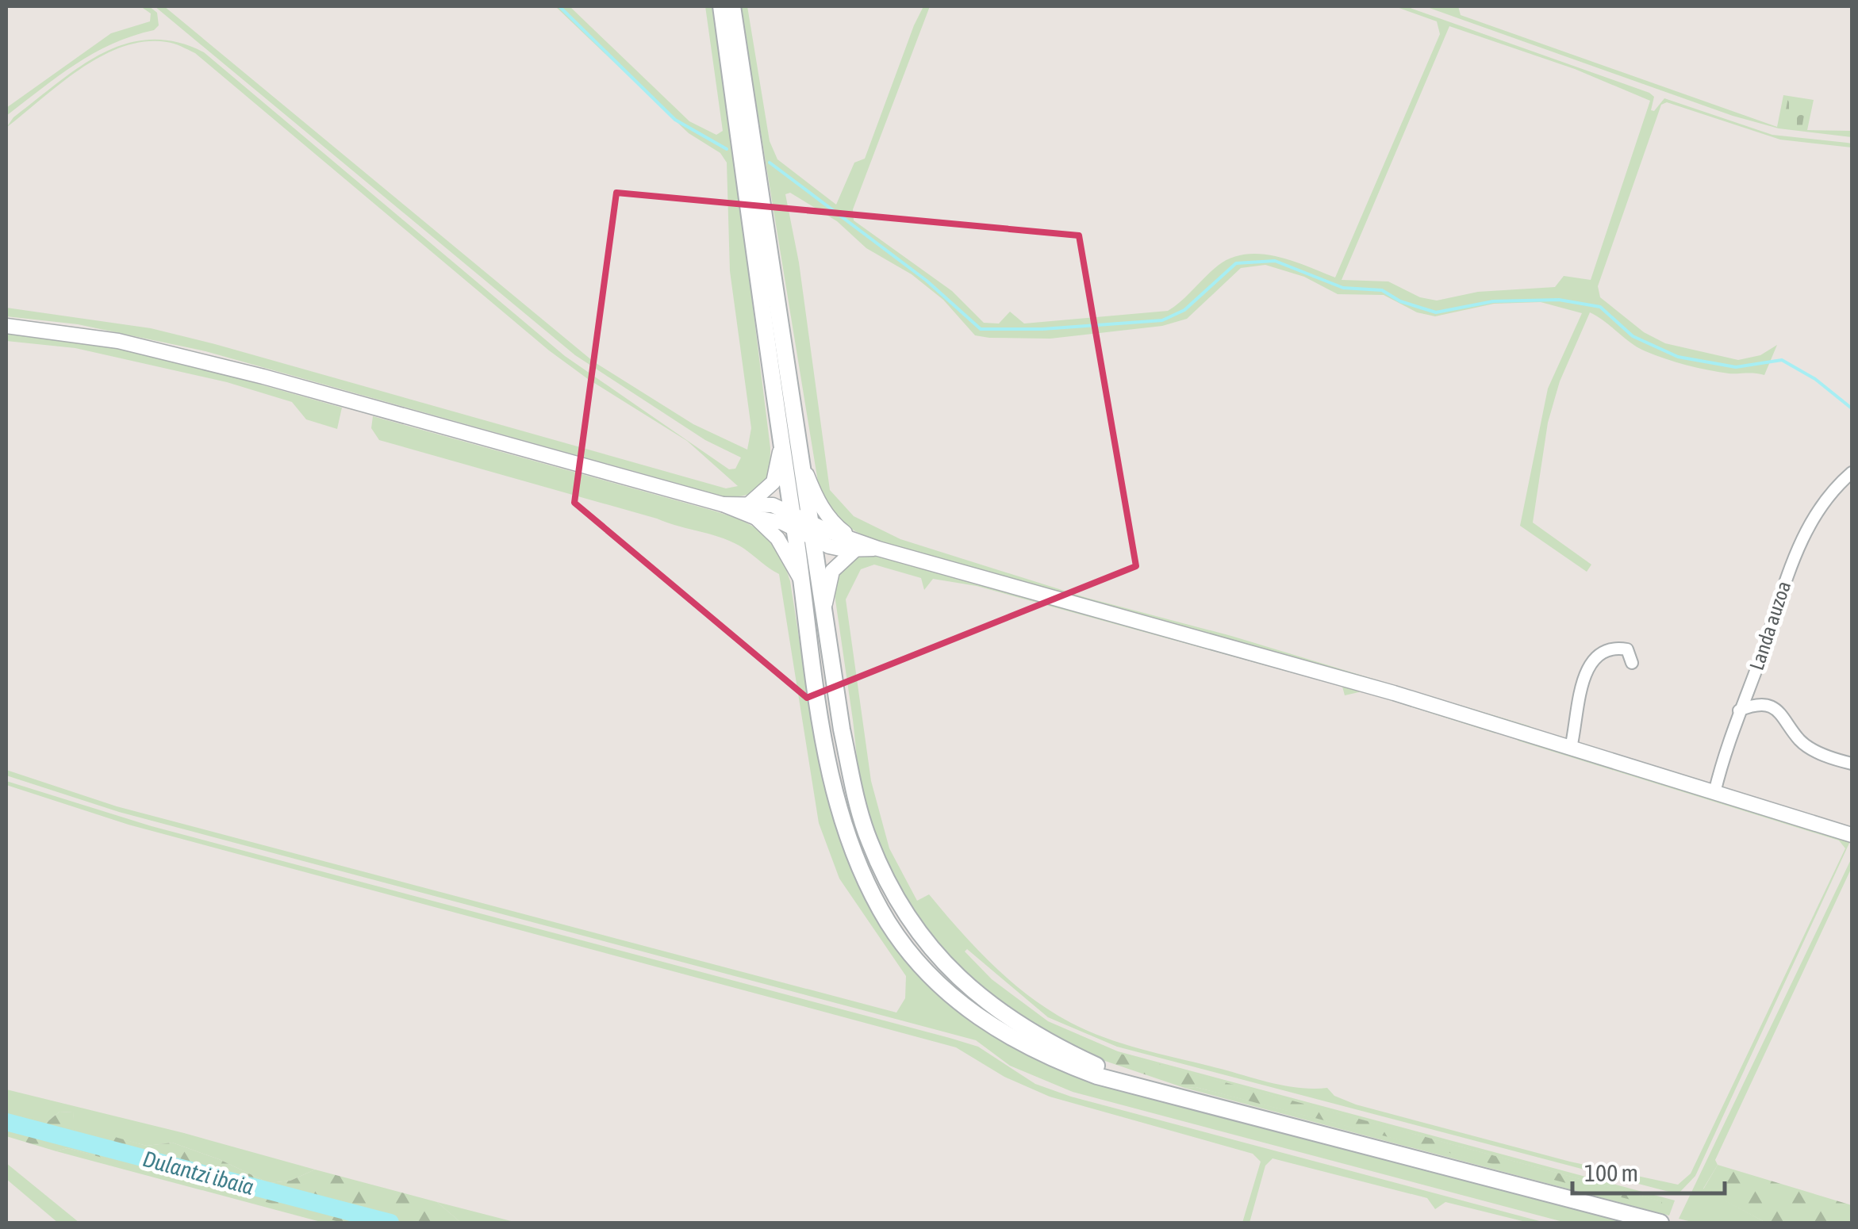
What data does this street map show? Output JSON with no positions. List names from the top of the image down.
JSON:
{
  "streets": {
    "street": ["Landa auzoa"]
  },
  "water": ["Dulantzi ibaia"],
  "scale_bar": "100 m"
}
